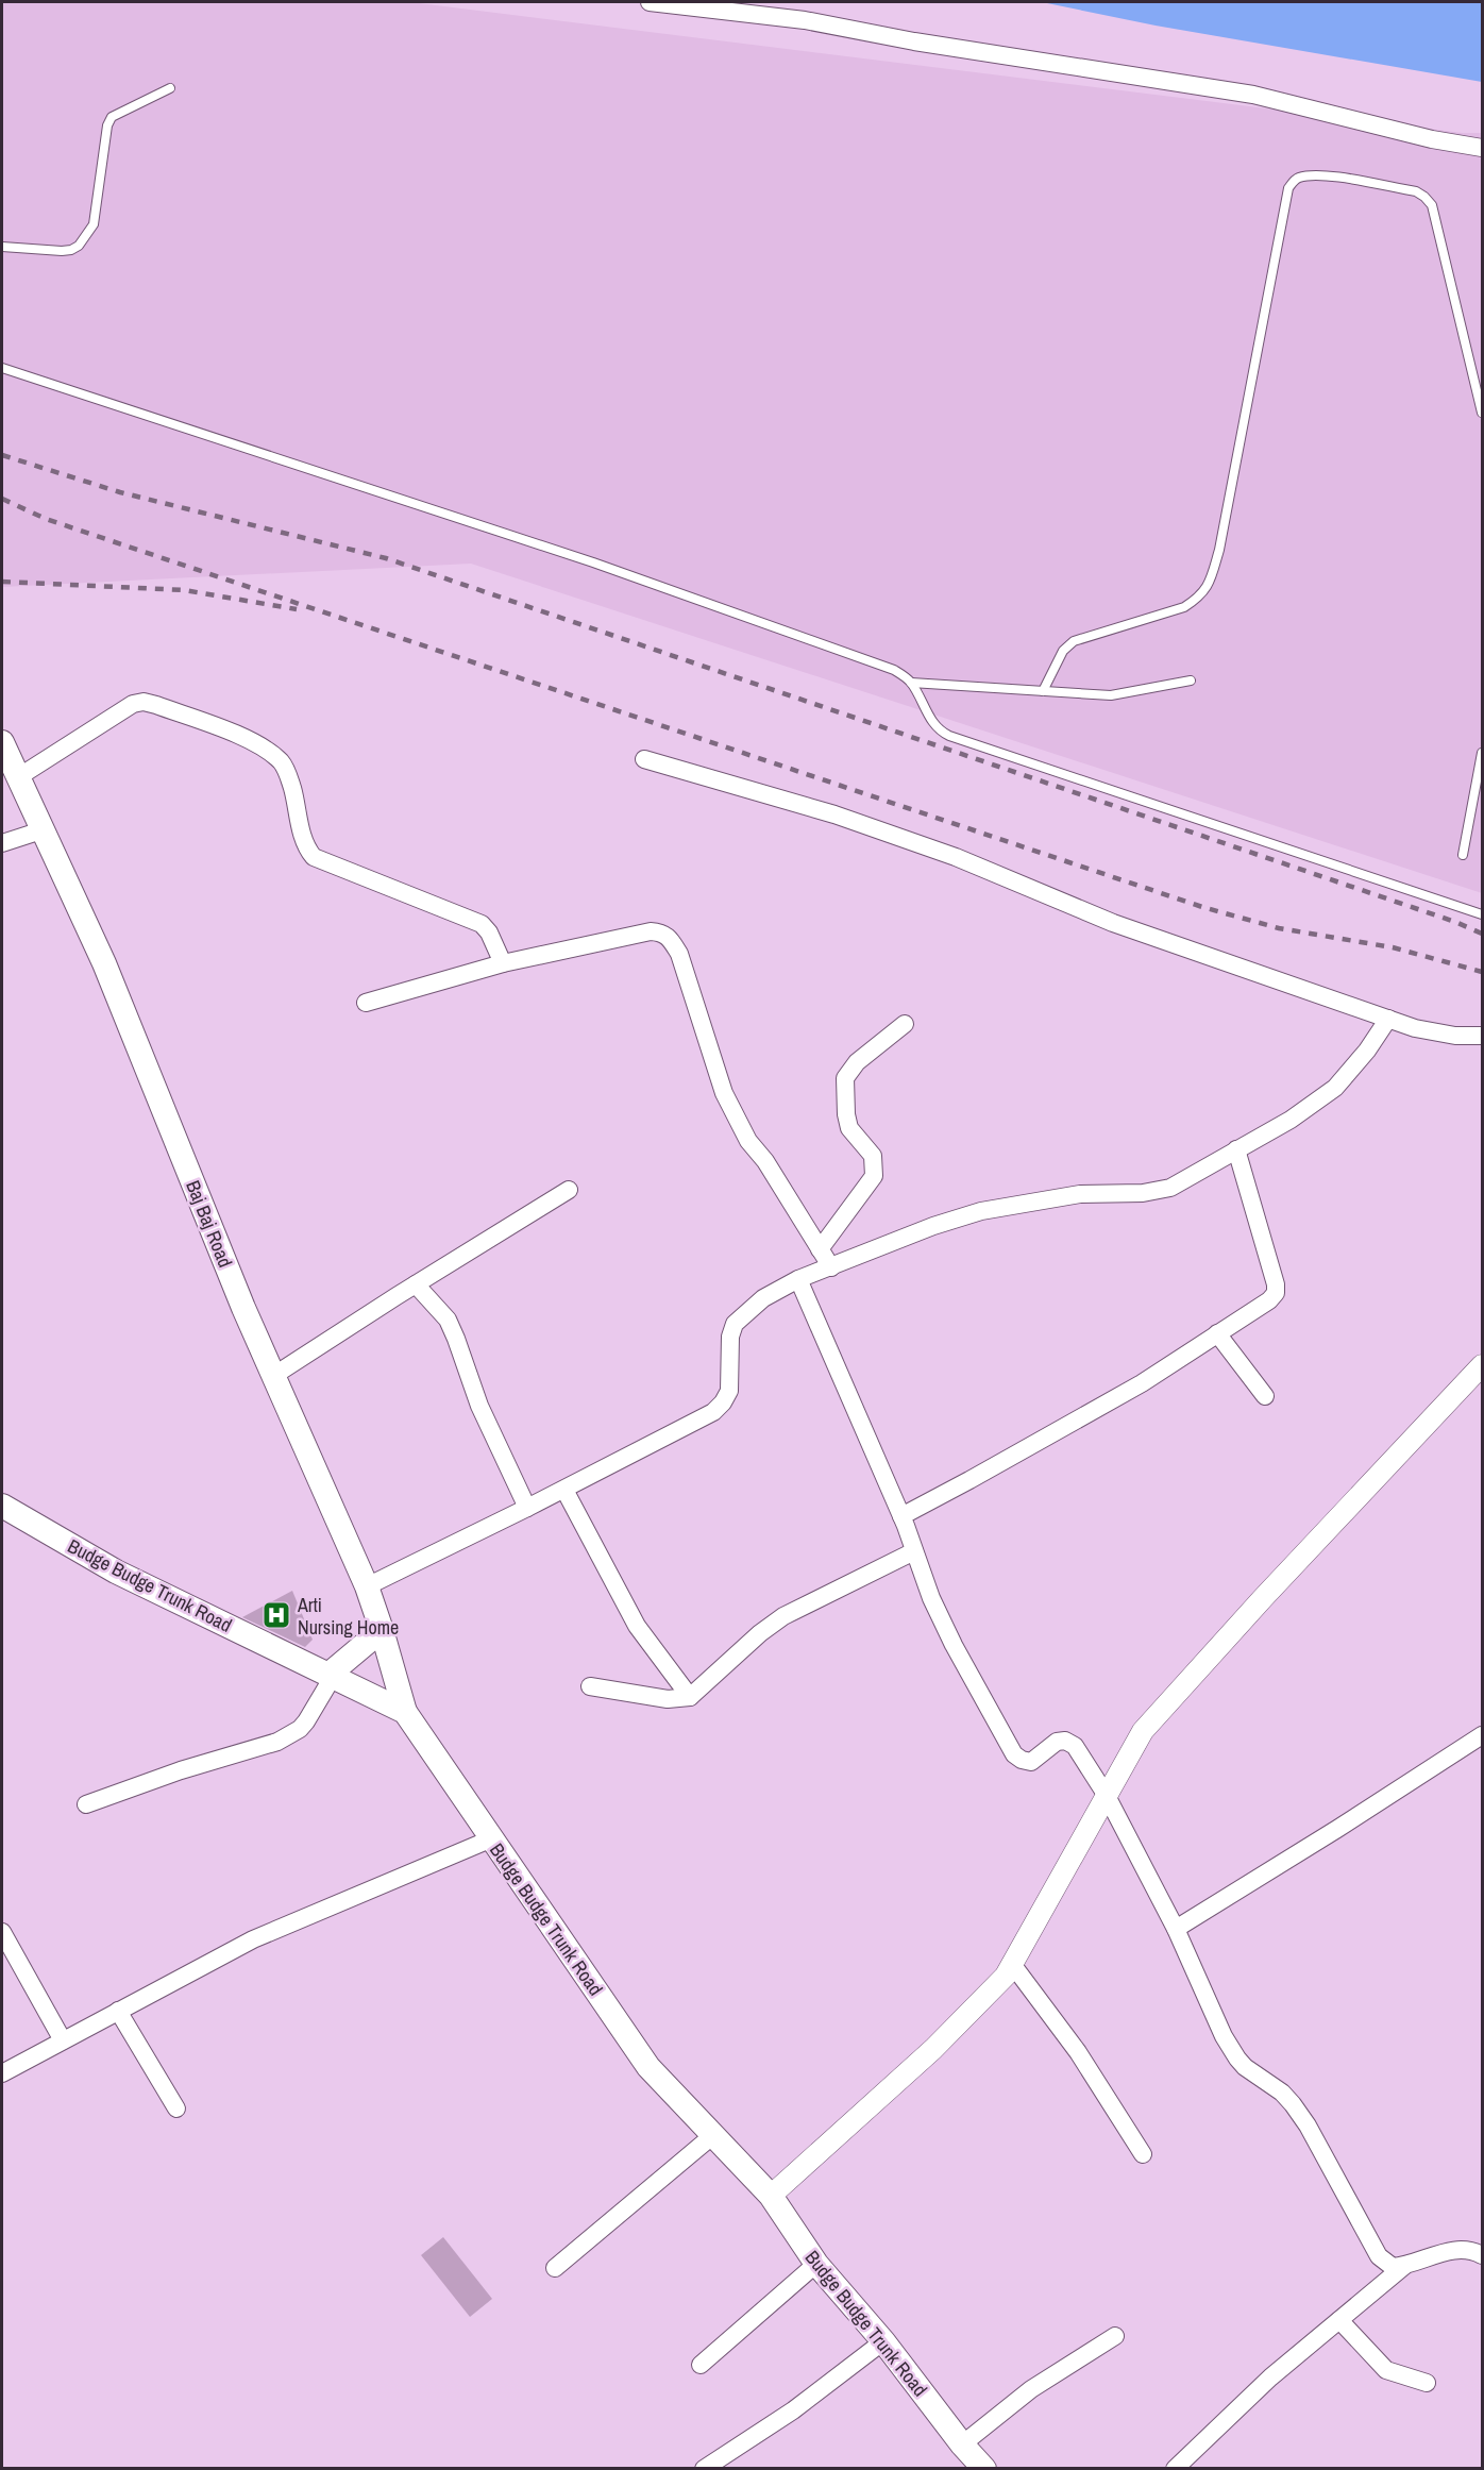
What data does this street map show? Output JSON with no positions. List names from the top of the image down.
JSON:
{
  "streets": {
    "main road": ["Baj Baj Road", "Budge Budge Trunk Road"]
  },
  "crossings": [
    ["Baj Baj Road", "Budge Budge Trunk Road"]
  ],
  "places": {
    "hospital": ["Arti Nursing Home"]
  }
}
